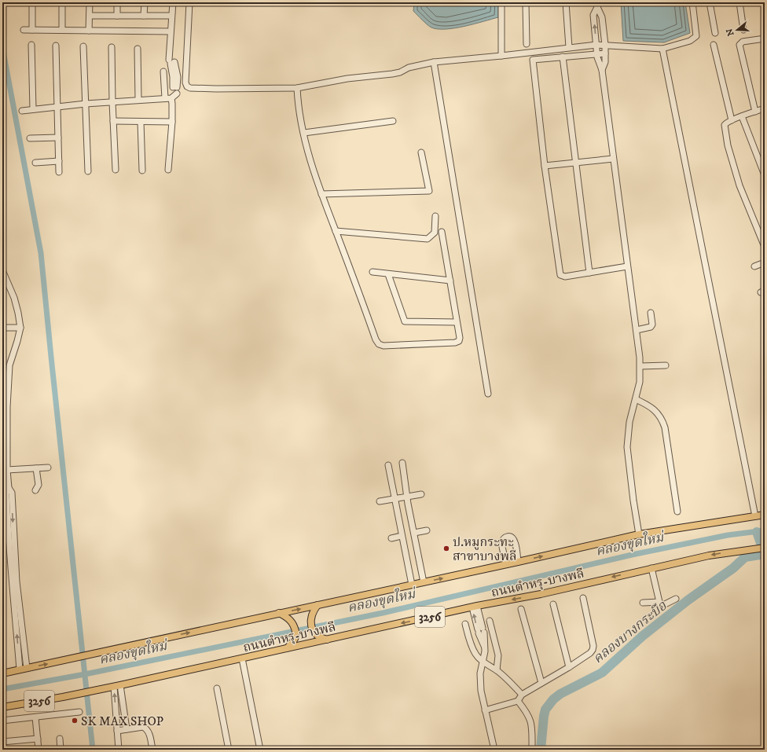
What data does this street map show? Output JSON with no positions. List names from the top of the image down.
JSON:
{
  "streets": {
    "main road": ["ถนนตำหรุ-บางพลี", "3256"]
  },
  "water": ["คลองขุดใหม่", "คลองบางกระบือ"],
  "places": ["ป.หมูกระทะ สาขาบางพลี", "SK MAX SHOP"],
  "north": "left"
}
